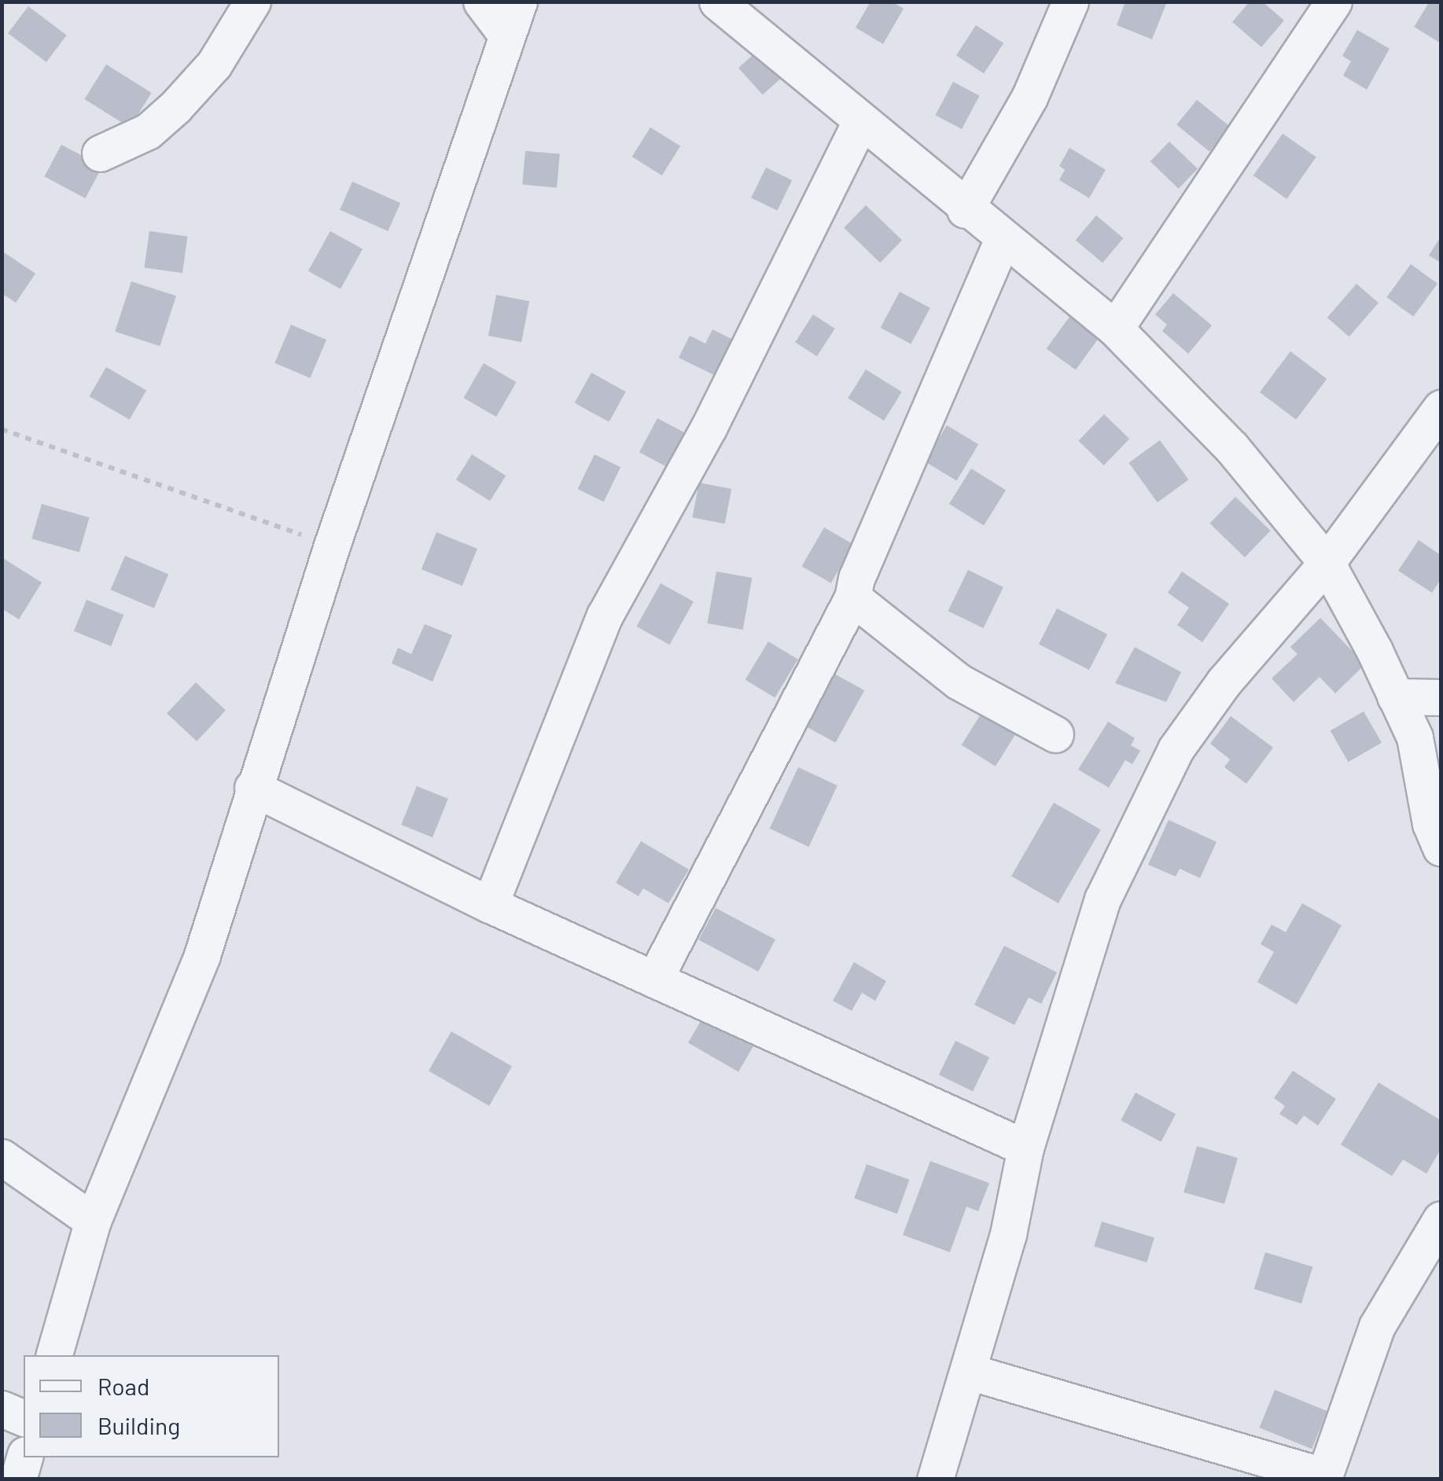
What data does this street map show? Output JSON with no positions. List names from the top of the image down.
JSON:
{
  "legend": ["Road", "Building"]
}
